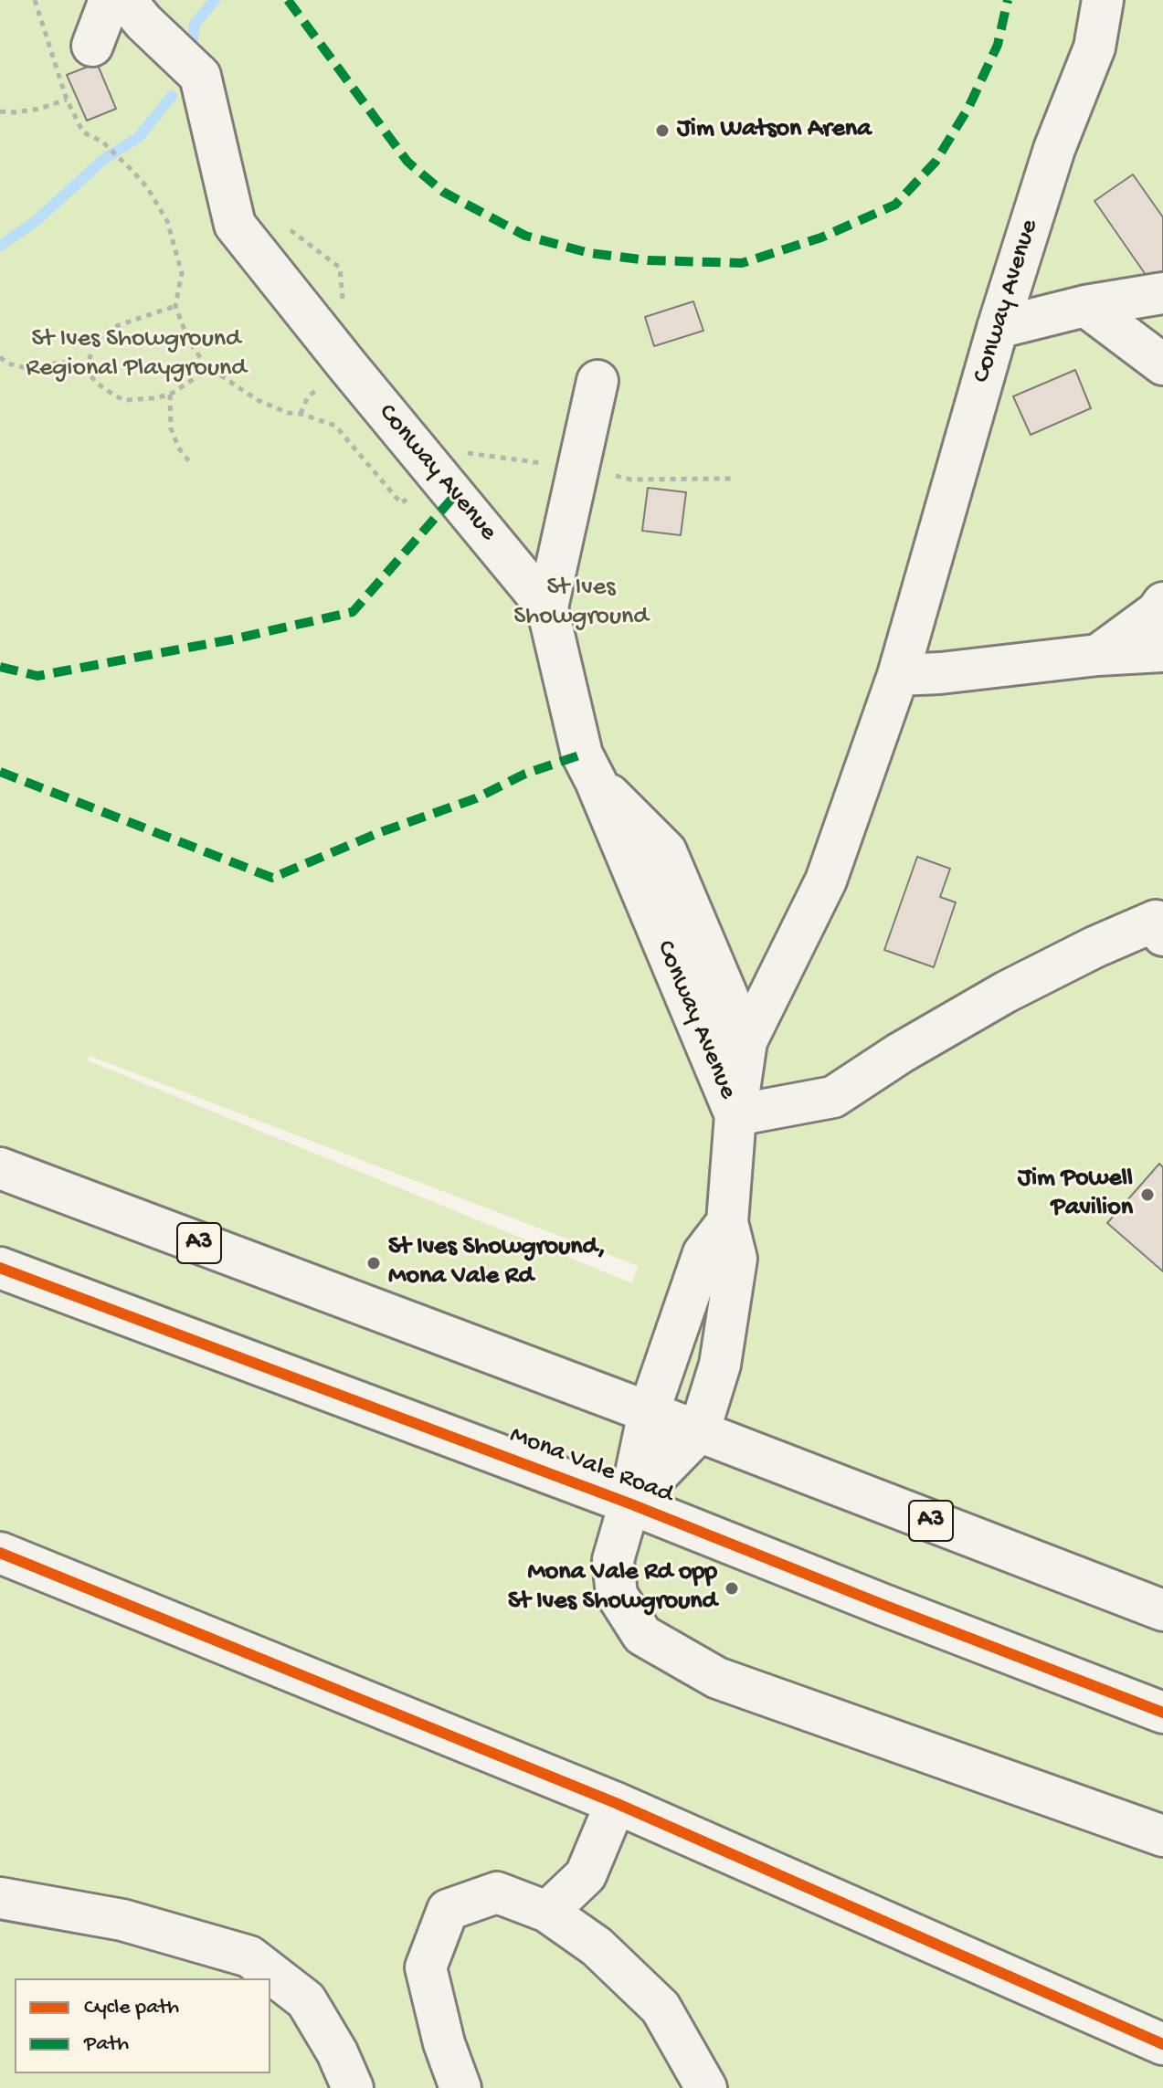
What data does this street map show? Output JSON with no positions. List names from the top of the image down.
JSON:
{
  "streets": {
    "main road": ["Conway Avenue", "A3", "Mona Vale Road"]
  },
  "parks": ["St Ives Showground Regional Playground", "St Ives Showground"],
  "places": [
    "Jim Watson Arena",
    "Jim Powell Pavilion",
    "St Ives Showground, Mona Vale Rd",
    "Mona Vale Rd opp St Ives Showground"
  ],
  "legend": ["Cycle path", "Path"]
}
